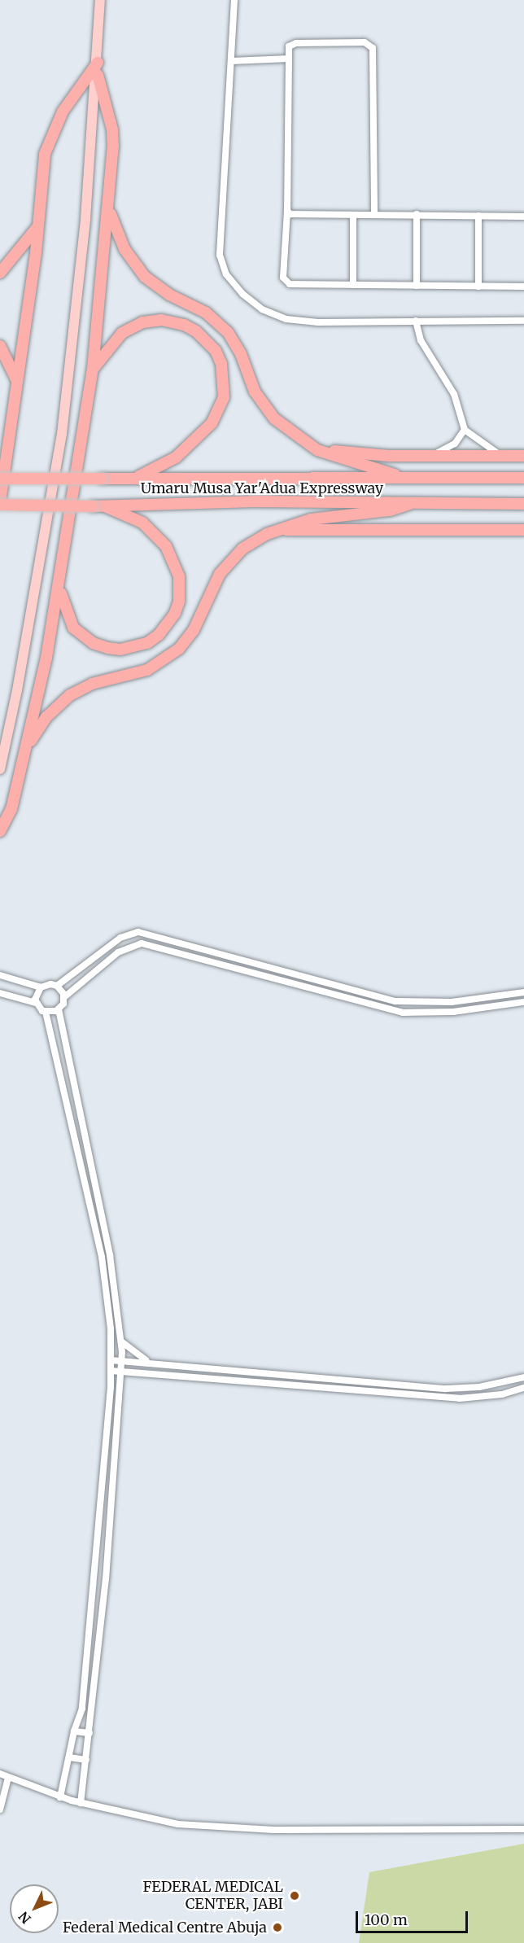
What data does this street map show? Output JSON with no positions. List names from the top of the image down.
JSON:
{
  "streets": {
    "highway": ["Umaru Musa Yar'Adua Expressway"]
  },
  "places": ["FEDERAL MEDICAL CENTER, JABI", "Federal Medical Centre Abuja"],
  "scale_bar": "100 m",
  "north": "bottom left"
}
